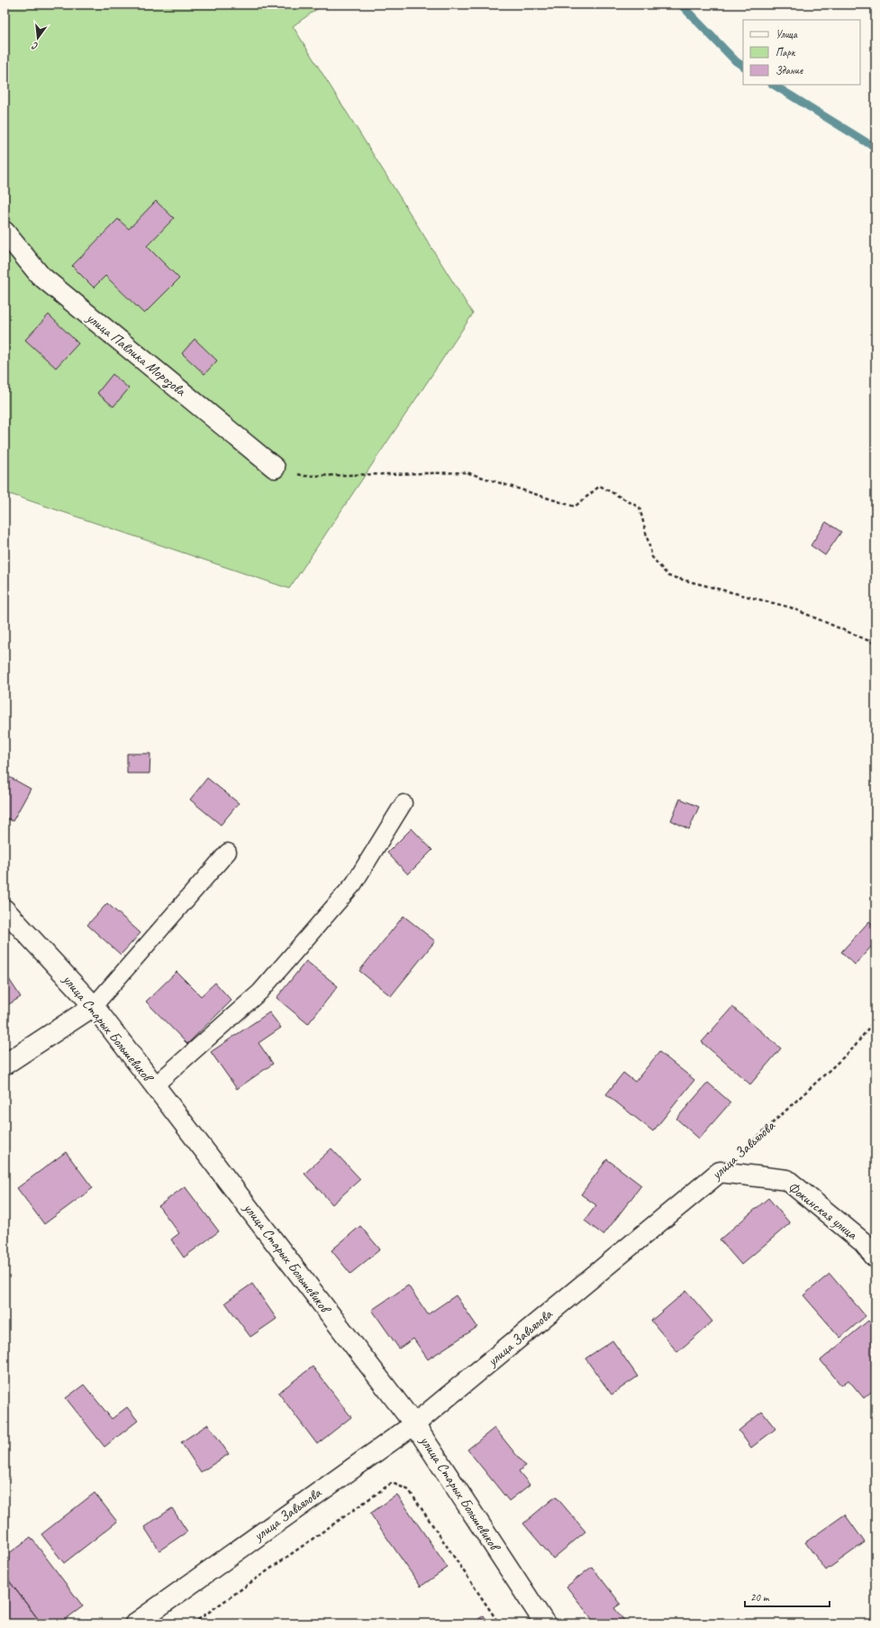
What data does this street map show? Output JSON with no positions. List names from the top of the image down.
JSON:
{
  "streets": {
    "street": [
      "улица Павлика Морозова",
      "улица Старых Большевиков",
      "улица Завьялова",
      "Фокинская улица"
    ]
  },
  "crossings": [
    ["улица Старых Большевиков", "улица Завьялова"],
    ["улица Завьялова", "Фокинская улица"]
  ],
  "legend": ["Улица", "Парк", "Здание"],
  "scale_bar": "20 m",
  "north": "bottom"
}
